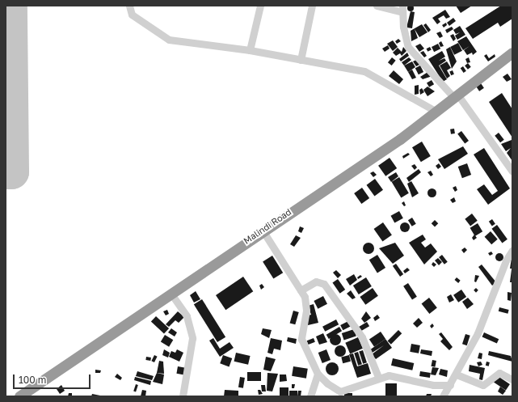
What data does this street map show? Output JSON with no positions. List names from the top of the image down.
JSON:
{
  "streets": {
    "highway": ["Malindi Road"]
  },
  "scale_bar": "100 m"
}
